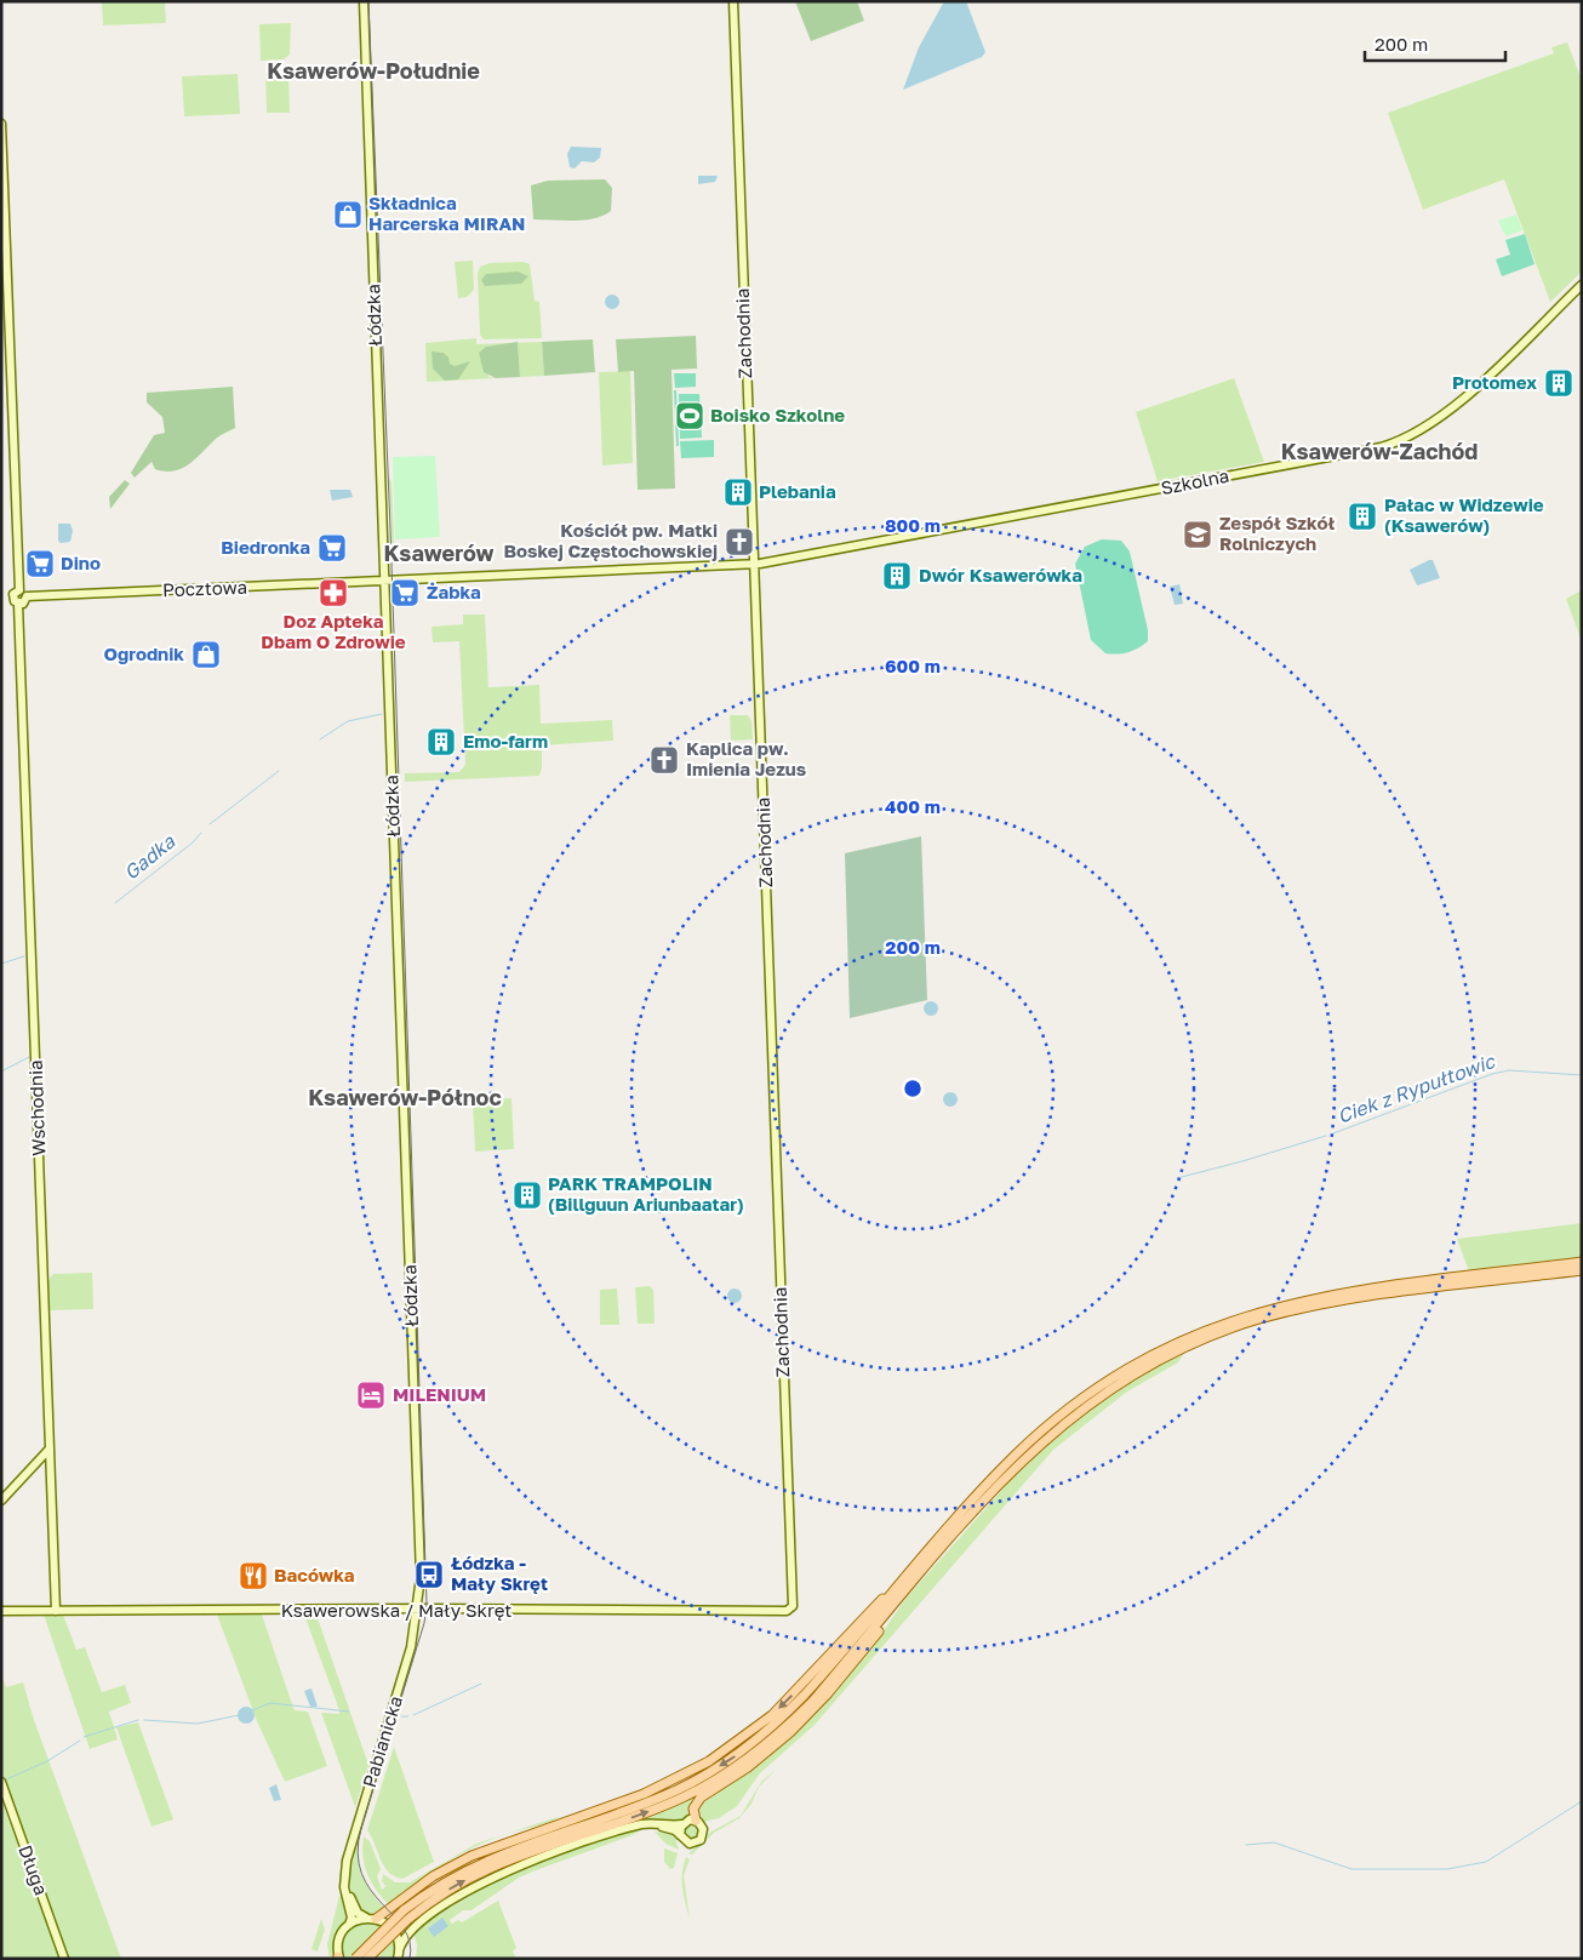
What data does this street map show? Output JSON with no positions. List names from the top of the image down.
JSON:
{
  "streets": {
    "street": [
      "Łódzka",
      "Zachodnia",
      "Szkolna",
      "Pocztowa",
      "Wschodnia",
      "Ksawerowska / Mały Skręt",
      "Pabianicka",
      "Długa"
    ]
  },
  "crossings": [
    ["Łódzka", "Szkolna"],
    ["Łódzka", "Pocztowa"],
    ["Łódzka", "Ksawerowska / Mały Skręt"],
    ["Łódzka", "Pabianicka"],
    ["Zachodnia", "Szkolna"],
    ["Zachodnia", "Ksawerowska / Mały Skręt"],
    ["Szkolna", "Pocztowa"],
    ["Pocztowa", "Wschodnia"],
    ["Wschodnia", "Ksawerowska / Mały Skręt"],
    ["Ksawerowska / Mały Skręt", "Pabianicka"]
  ],
  "districts": [
    "Ksawerów-Południe",
    "Ksawerów-Zachód",
    "Ksawerów",
    "Ksawerów-Północ"
  ],
  "water": ["Gadka", "Ciek z Rypułtowic"],
  "places": {
    "shop": ["Składnica Harcerska MIRAN", "Ogrodnik"],
    "building": [
      "Protomex",
      "Plebania",
      "Pałac w Widzewie (Ksawerów)",
      "Dwór Ksawerówka",
      "Emo-farm",
      "PARK TRAMPOLIN (Billguun Ariunbaatar)"
    ],
    "sports": ["Boisko Szkolne"],
    "school or university": ["Zespół Szkół Rolniczych"],
    "church": ["Kościół pw. Matki Boskej Częstochowskiej", "Kaplica pw. Imienia Jezus"],
    "supermarket": ["Biedronka", "Dino", "Żabka"],
    "pharmacy": ["Doz Apteka Dbam O Zdrowie"],
    "hotel": ["MILENIUM"],
    "bus stop": ["Łódzka - Mały Skręt"],
    "restaurant": ["Bacówka"]
  },
  "scale_bar": "200 m",
  "rings": [
    "800 m",
    "600 m",
    "400 m",
    "200 m"
  ]
}
